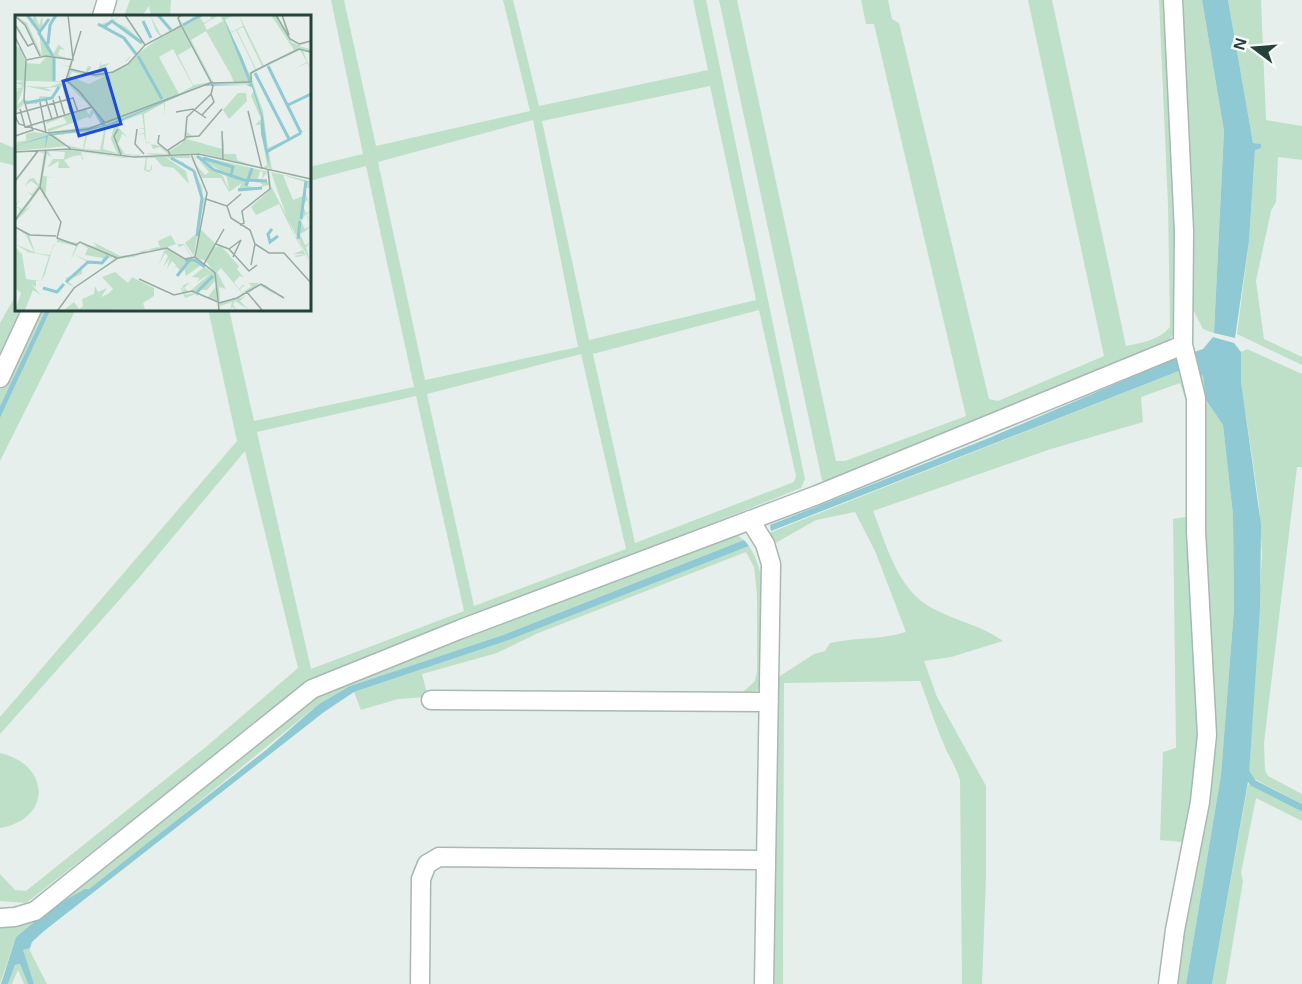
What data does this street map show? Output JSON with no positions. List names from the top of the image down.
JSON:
{
  "north": "left"
}
